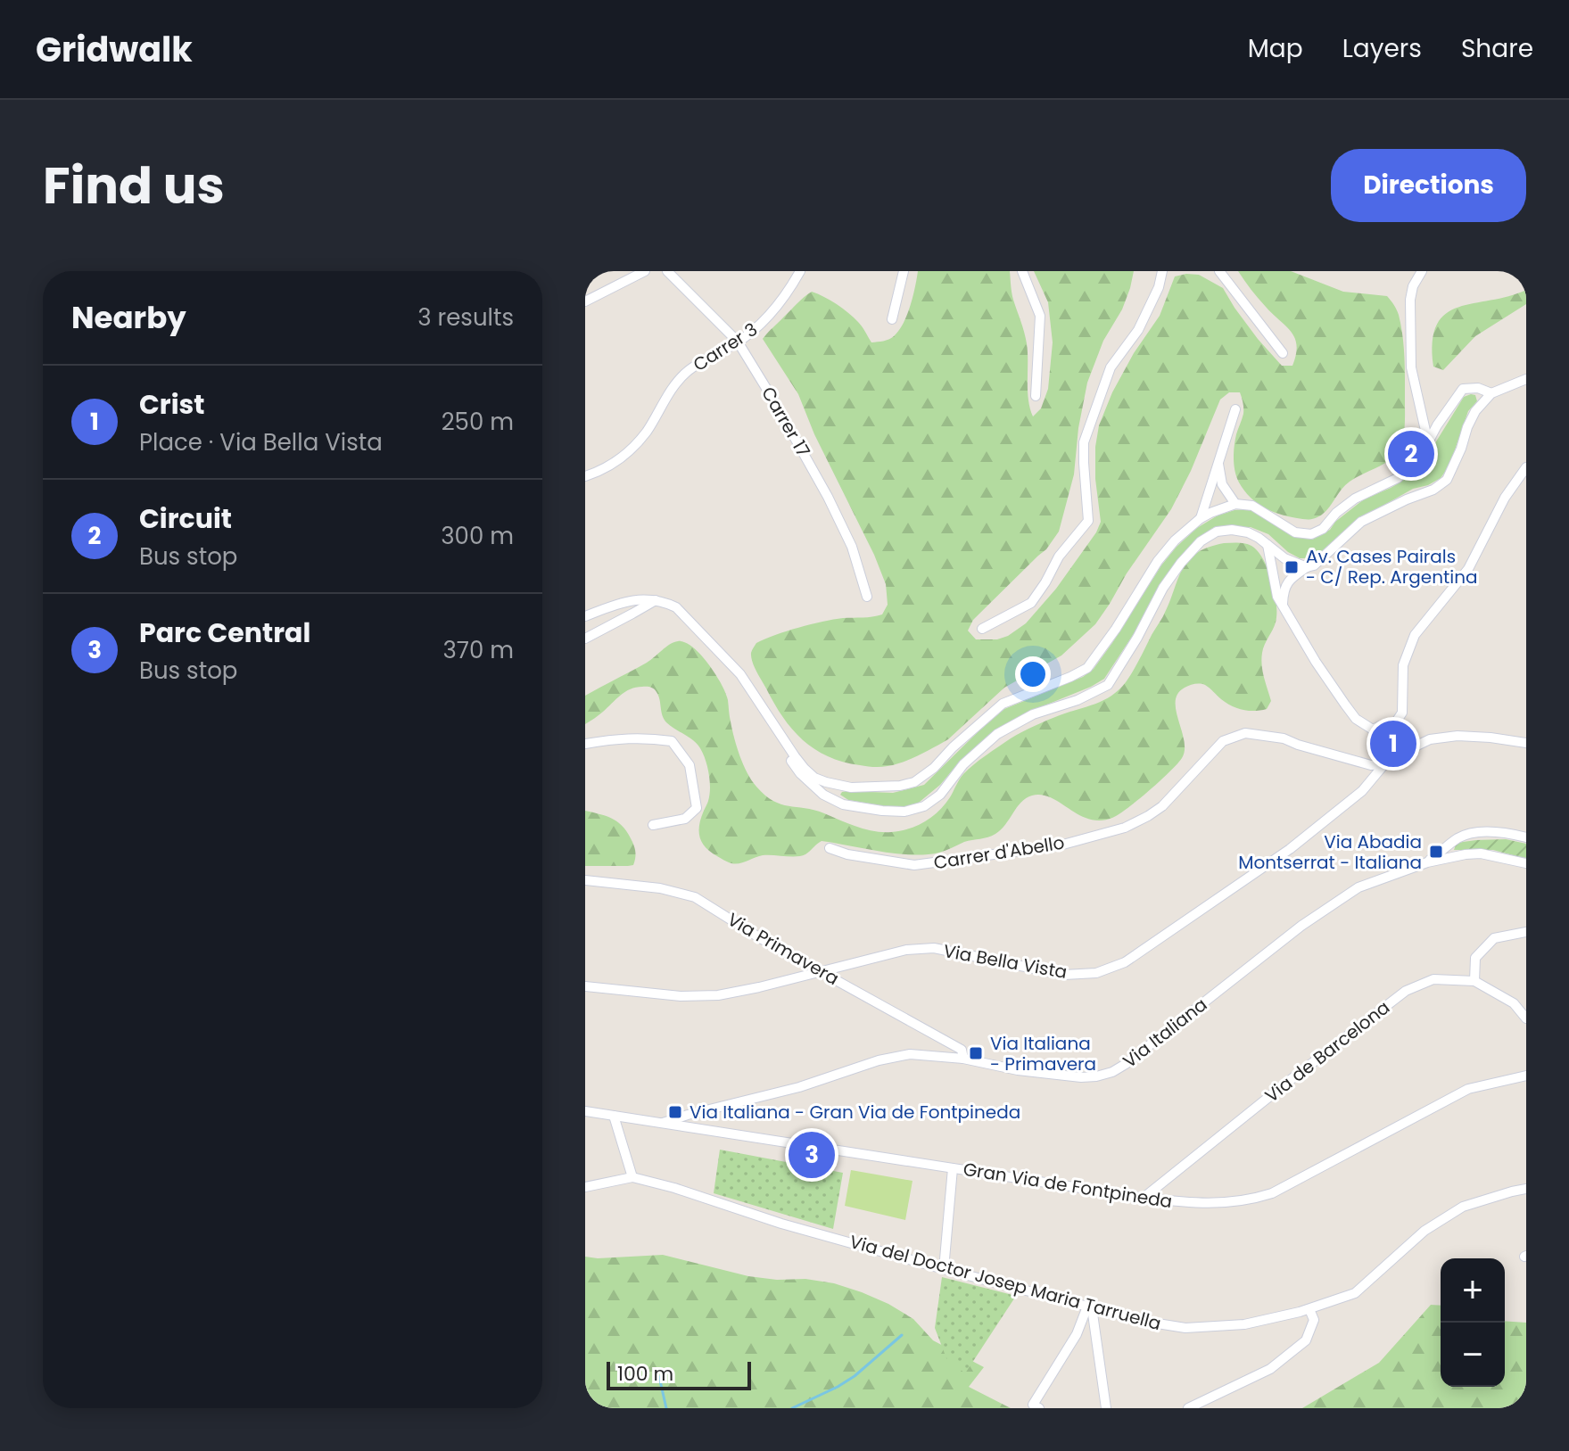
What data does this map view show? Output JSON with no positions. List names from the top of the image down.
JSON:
{
  "streets": {
    "street": [
      "Carrer 3",
      "Carrer 17",
      "Carrer d'Abello",
      "Via Primavera",
      "Via Bella Vista",
      "Via Italiana",
      "Via de Barcelona",
      "Gran Via de Fontpineda",
      "Via del Doctor Josep Maria Tarruella"
    ]
  },
  "crossings": [
    ["Carrer 3", "Carrer 17"],
    ["Carrer d'Abello", "Via Bella Vista"],
    ["Via Primavera", "Via Bella Vista"],
    ["Via Primavera", "Via Italiana"],
    ["Via Italiana", "Gran Via de Fontpineda"],
    ["Via de Barcelona", "Gran Via de Fontpineda"]
  ],
  "places": {
    "transit": [
      "Av. Cases Pairals - C/ Rep. Argentina",
      "Via Abadia Montserrat - Italiana",
      "Via Italiana - Primavera",
      "Via Italiana - Gran Via de Fontpineda"
    ]
  },
  "scale_bar": "100 m",
  "page": {
    "header": "Gridwalk",
    "nav": ["Map", "Layers", "Share"],
    "title": "Find us",
    "buttons": "Directions",
    "heading": ["Nearby", "3 results"],
    "list": [
      {
        "mark": "1",
        "name": "Crist",
        "note": "Place · Via Bella Vista",
        "value": "250 m"
      },
      {
        "mark": "2",
        "name": "Circuit",
        "note": "Bus stop",
        "value": "300 m"
      },
      {
        "mark": "3",
        "name": "Parc Central",
        "note": "Bus stop",
        "value": "370 m"
      }
    ],
    "pins": ["2", "1", "3"],
    "map_buttons": ["+", "−"],
    "scale": "100 m"
  }
}
